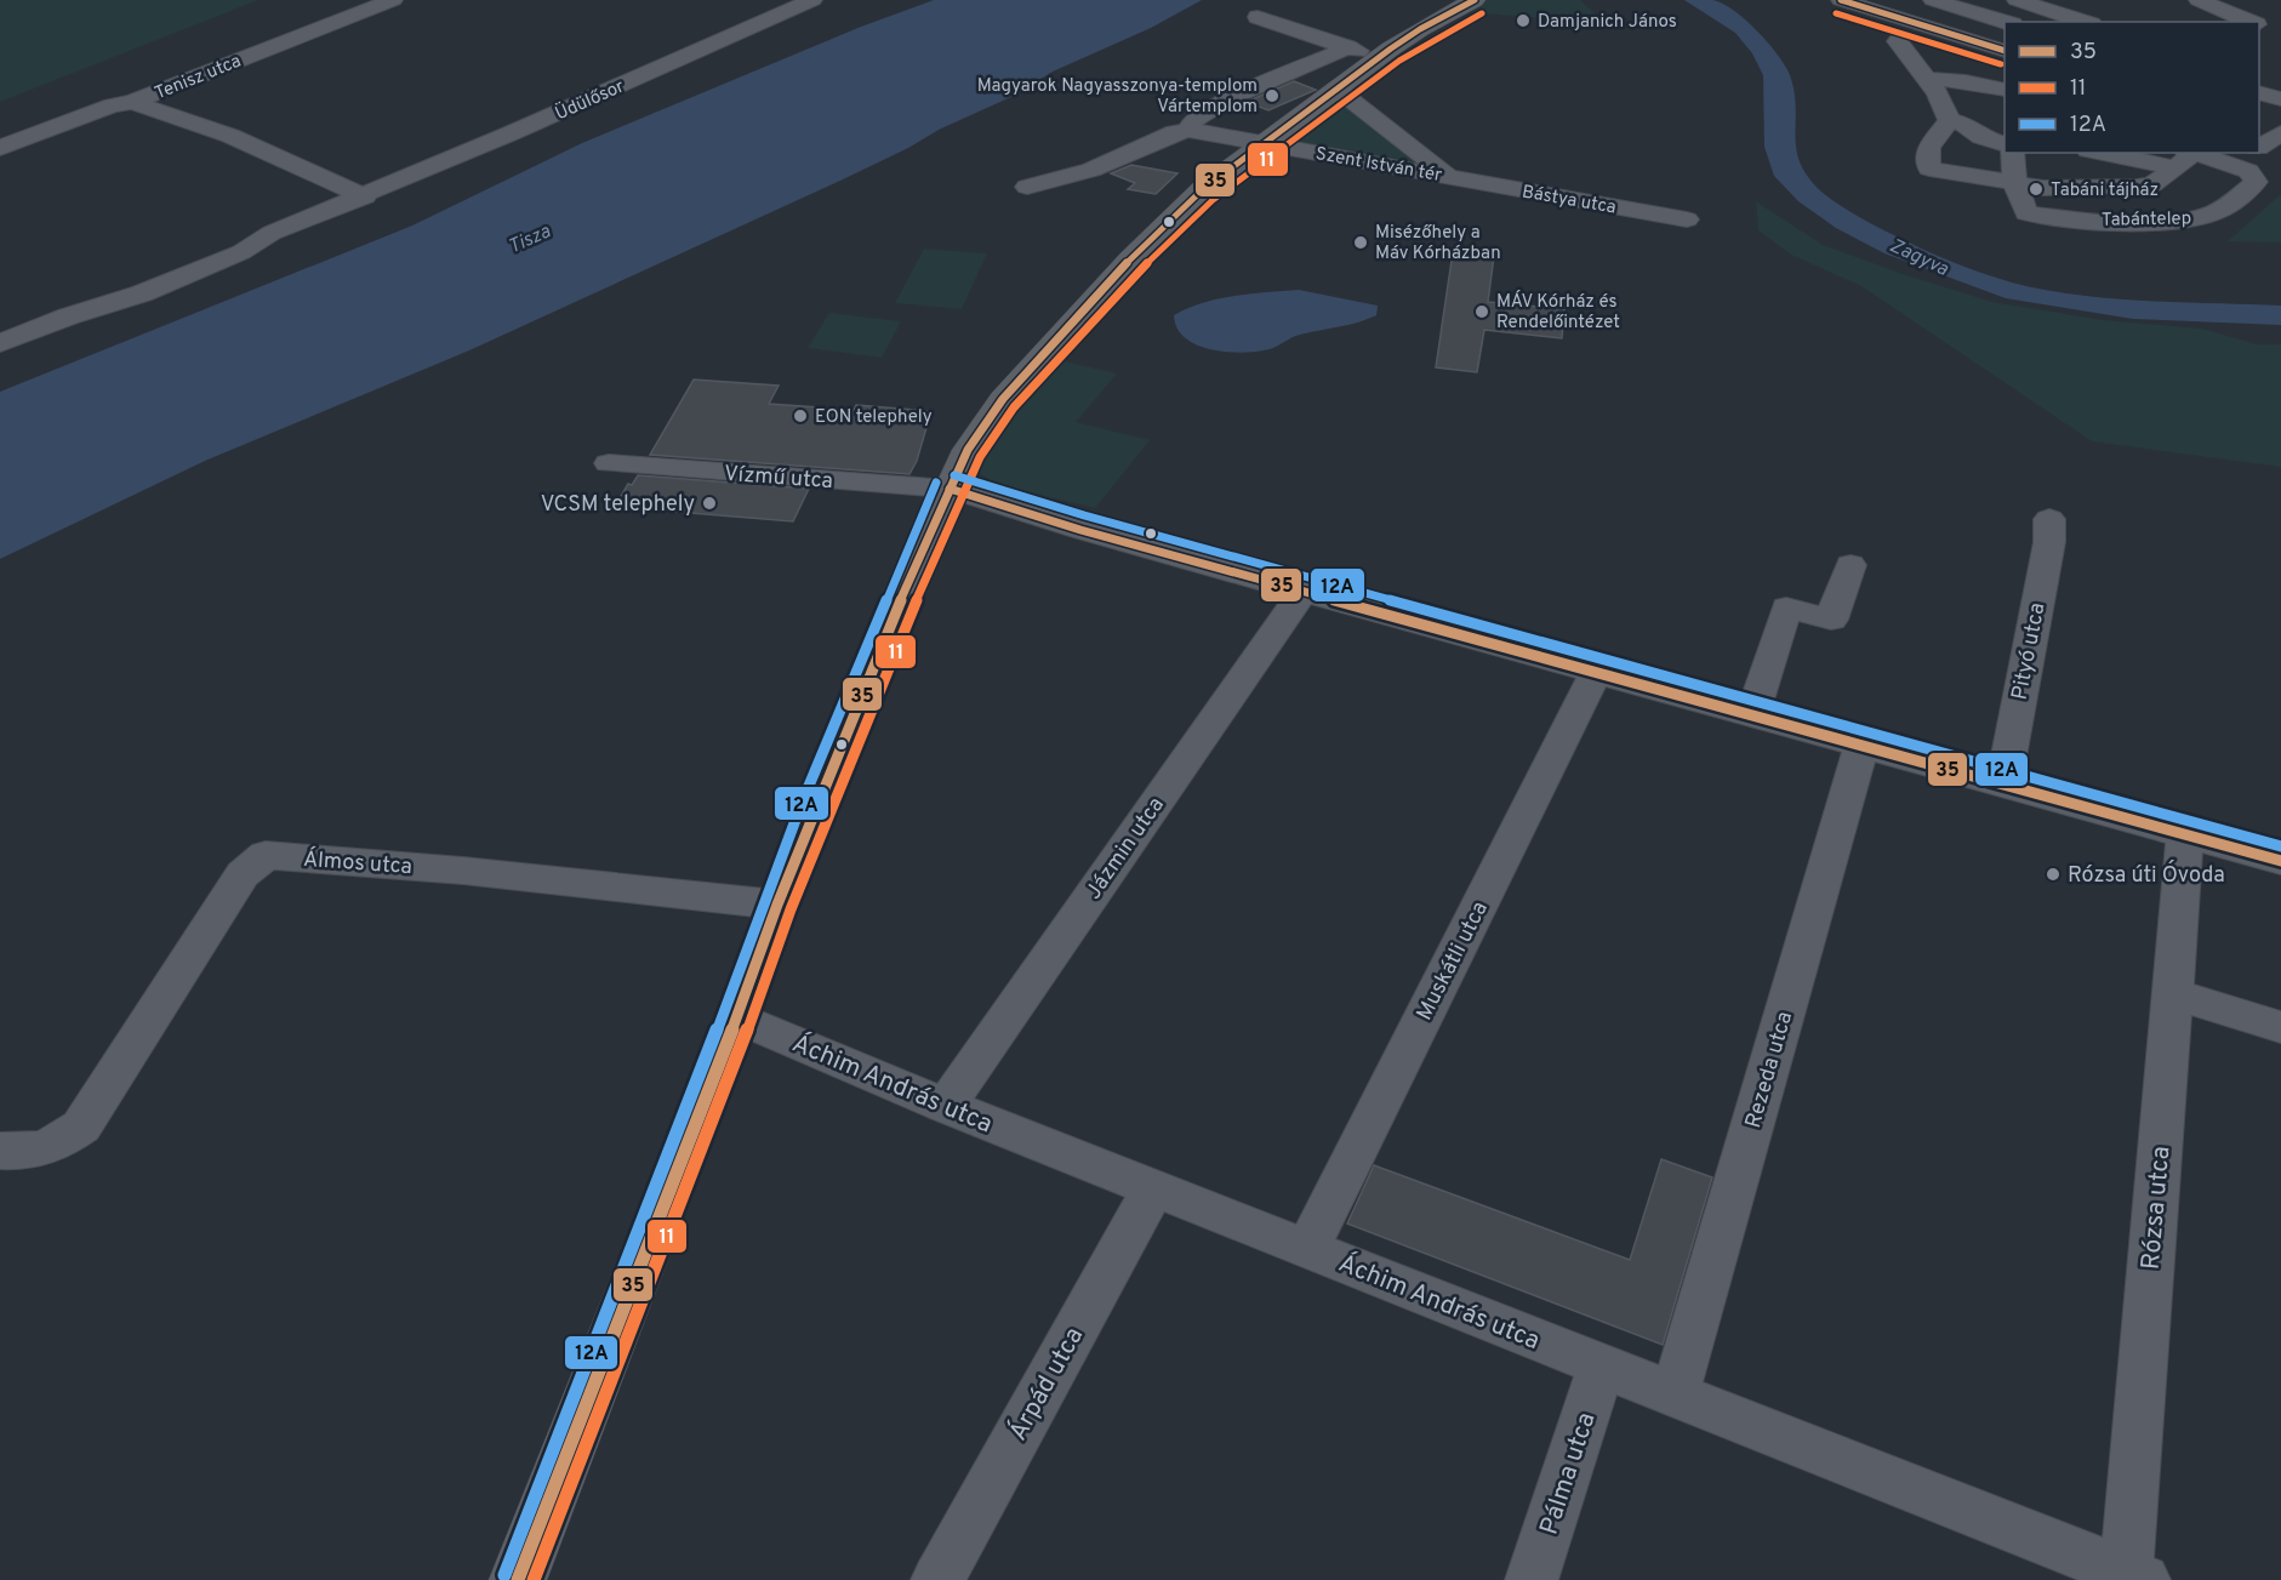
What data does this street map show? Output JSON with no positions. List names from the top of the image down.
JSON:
{
  "streets": {
    "main road": ["Szent István tér"],
    "street": [
      "Tenisz utca",
      "Üdülősor",
      "Bástya utca",
      "Tabántelep",
      "Vízmű utca",
      "Pityó utca",
      "Jázmin utca",
      "Álmos utca",
      "Muskátli utca",
      "Rezeda utca",
      "Áchim András utca",
      "Rózsa utca",
      "Árpád utca",
      "Pálma utca"
    ]
  },
  "crossings": [
    ["Szent István tér", "Bástya utca"],
    ["Vízmű utca", "Pityó utca"],
    ["Vízmű utca", "Jázmin utca"],
    ["Vízmű utca", "Muskátli utca"],
    ["Vízmű utca", "Rezeda utca"],
    ["Vízmű utca", "Rózsa utca"],
    ["Jázmin utca", "Áchim András utca"],
    ["Muskátli utca", "Áchim András utca"],
    ["Rezeda utca", "Áchim András utca"],
    ["Áchim András utca", "Rózsa utca"],
    ["Áchim András utca", "Árpád utca"],
    ["Áchim András utca", "Pálma utca"]
  ],
  "water": ["Tisza", "Zagyva"],
  "places": [
    "Damjanich János",
    "Magyarok Nagyasszonya-templom Vártemplom",
    "Tabáni tájház",
    "Misézőhely a Máv Kórházban",
    "MÁV Kórház és Rendelőintézet",
    "EON telephely",
    "VCSM telephely",
    "Rózsa úti Óvoda"
  ],
  "lines": ["transit line 35", "transit line 11", "transit line 12A"],
  "legend": ["35", "11", "12A"]
}
